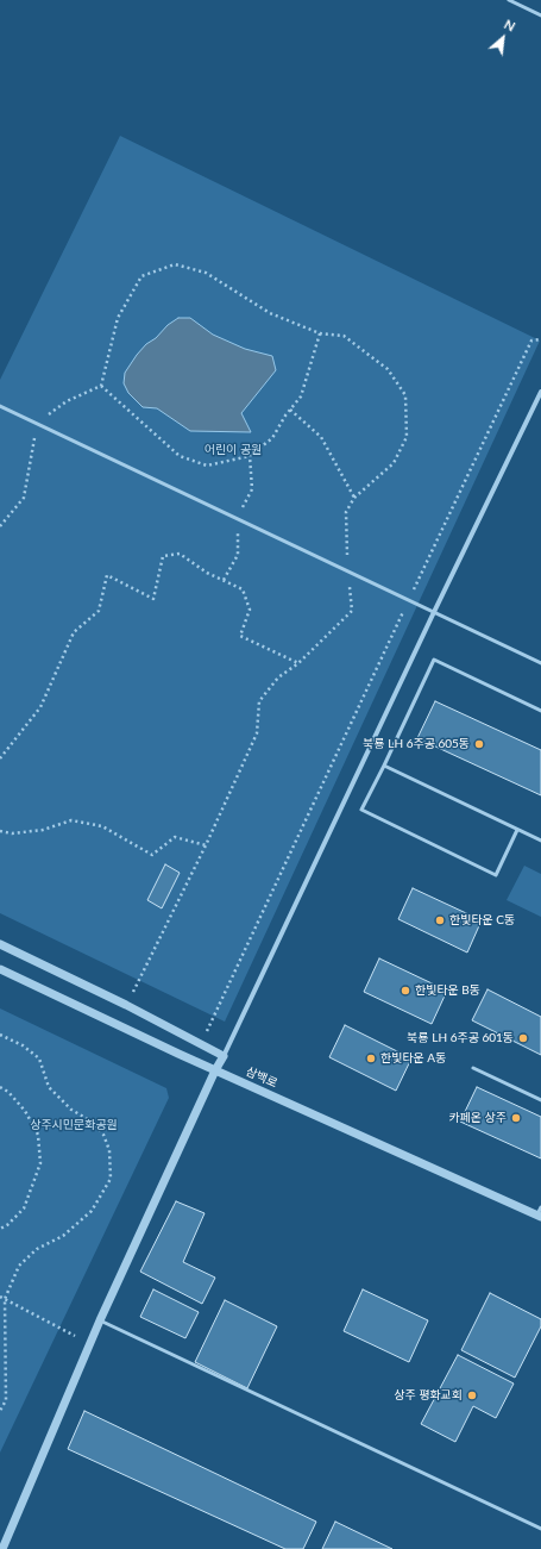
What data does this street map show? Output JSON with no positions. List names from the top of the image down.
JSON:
{
  "streets": {
    "street": ["삼백로"]
  },
  "parks": ["어린이 공원", "상주시민문화공원"],
  "places": [
    "북룡 LH 6주공 605동",
    "한빛타운 C동",
    "한빛타운 B동",
    "북룡 LH 6주공 601동",
    "한빛타운 A동",
    "카페온 상주",
    "상주 평화교회"
  ],
  "north": "top right"
}
